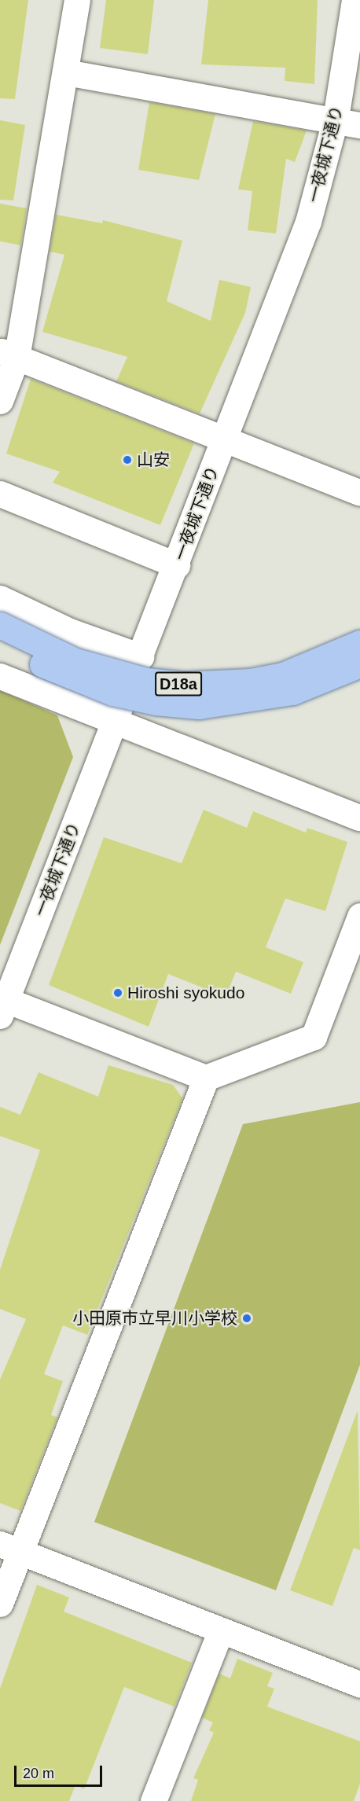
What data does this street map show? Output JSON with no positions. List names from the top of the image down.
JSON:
{
  "streets": {
    "highway": ["D18a"],
    "street": ["一夜城下通り"]
  },
  "places": ["山安", "Hiroshi syokudo", "小田原市立早川小学校"],
  "scale_bar": "20 m"
}
